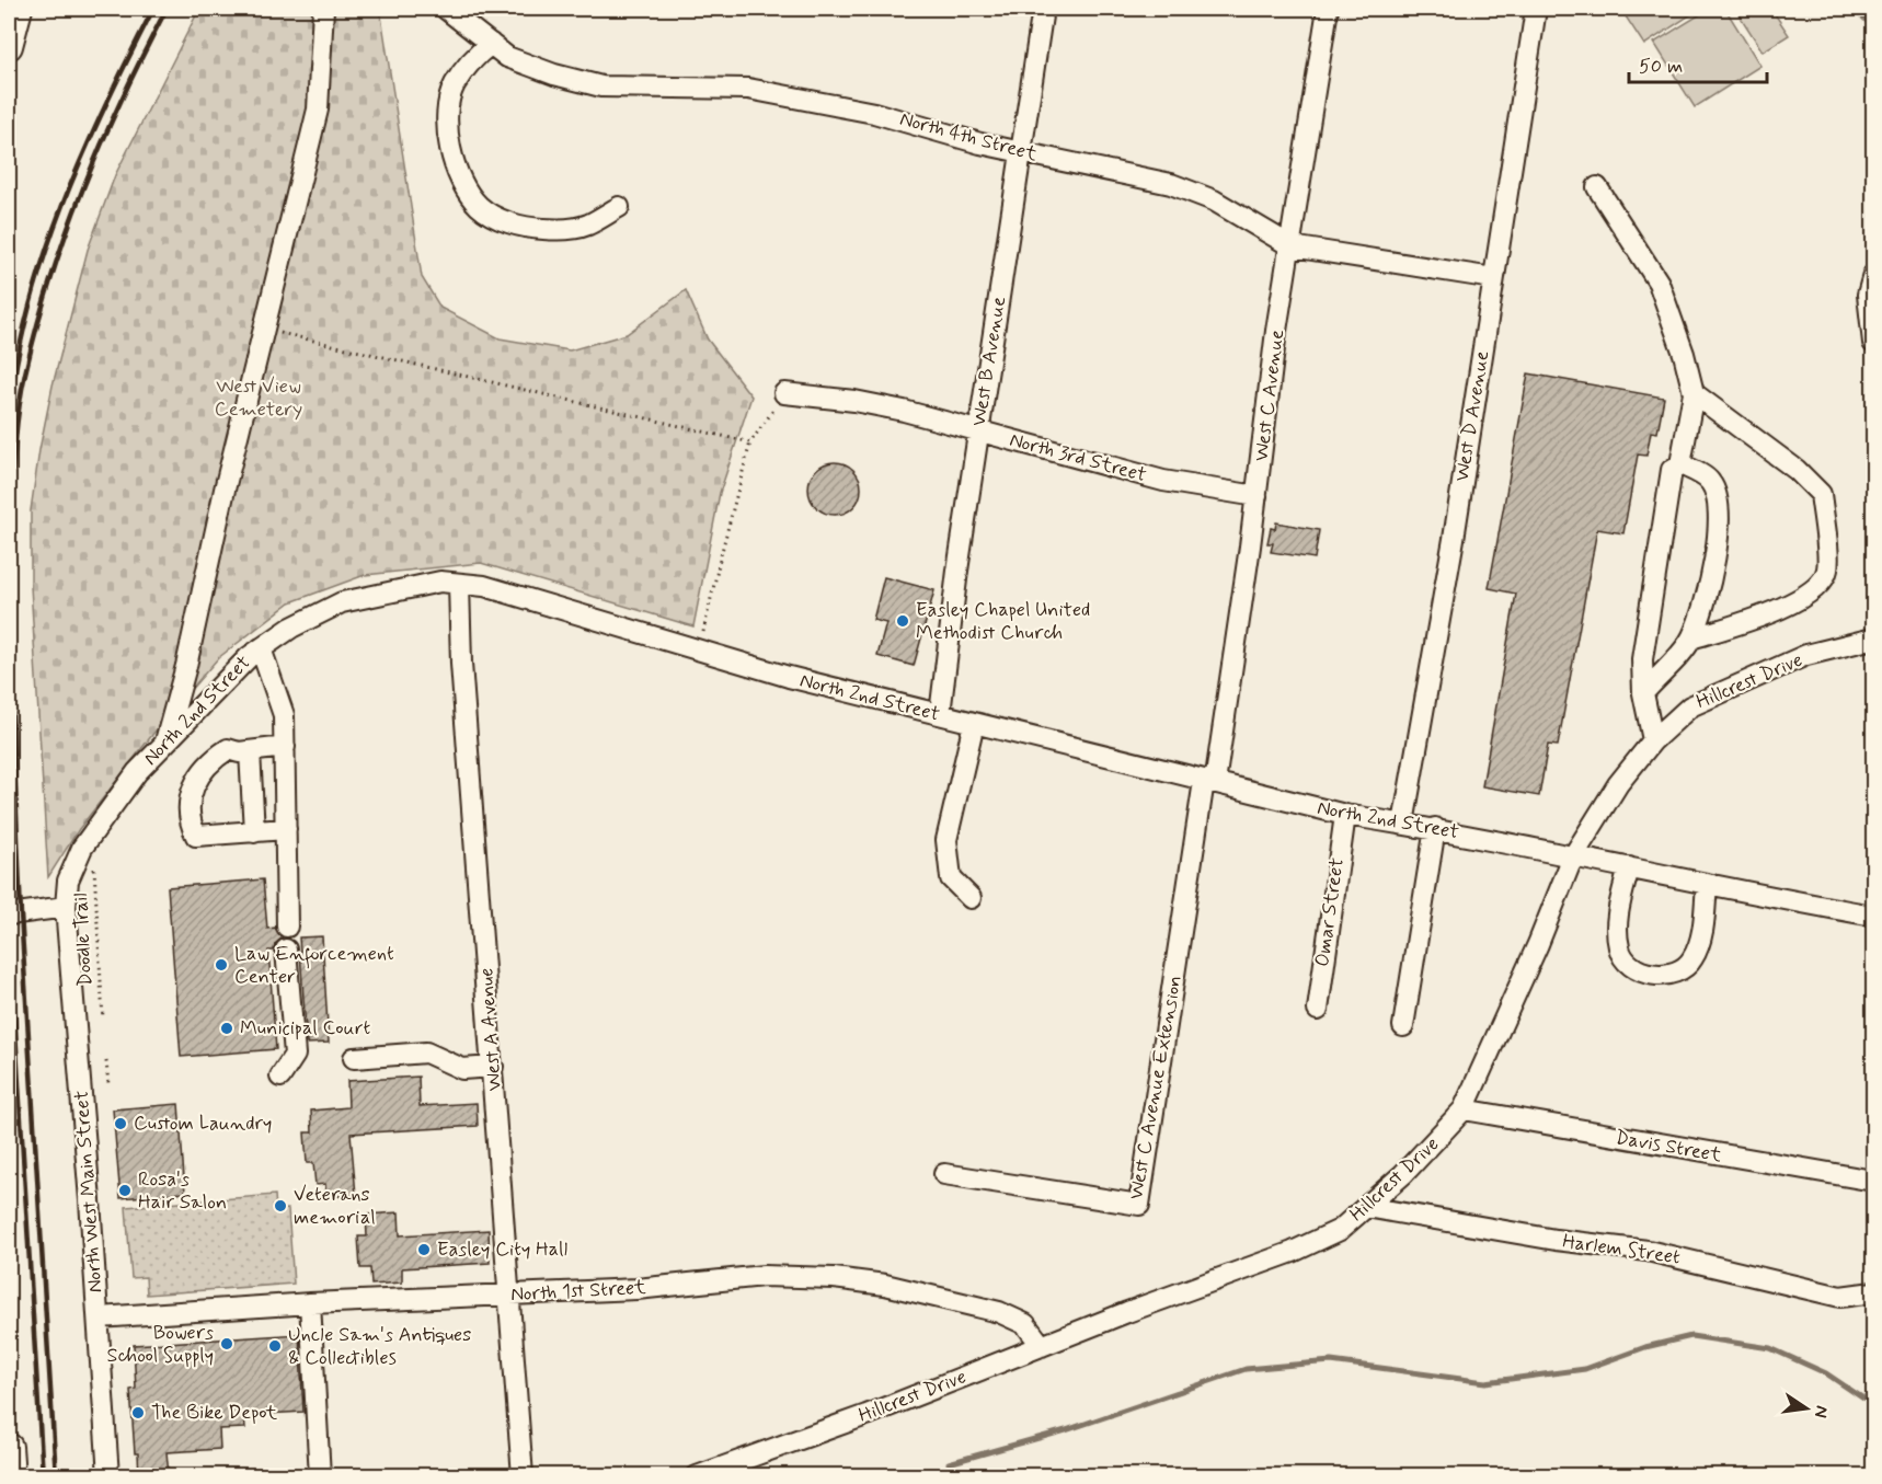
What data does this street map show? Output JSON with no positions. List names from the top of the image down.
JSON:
{
  "streets": {
    "street": [
      "North 4th Street",
      "West B Avenue",
      "West C Avenue",
      "West D Avenue",
      "North 3rd Street",
      "Hillcrest Drive",
      "North 2nd Street",
      "Omar Street",
      "West A Avenue",
      "West C Avenue Extension",
      "Davis Street",
      "North West Main Street",
      "Harlem Street",
      "North 1st Street"
    ],
    "path": ["Doodle Trail"]
  },
  "crossings": [
    ["North 4th Street", "West B Avenue"],
    ["North 4th Street", "West C Avenue"],
    ["North 4th Street", "West D Avenue"],
    ["West B Avenue", "North 3rd Street"],
    ["West B Avenue", "North 2nd Street"],
    ["West C Avenue", "North 3rd Street"],
    ["West C Avenue", "North 2nd Street"],
    ["West C Avenue", "West C Avenue Extension"],
    ["West D Avenue", "North 2nd Street"],
    ["Hillcrest Drive", "North 2nd Street"],
    ["Hillcrest Drive", "Davis Street"],
    ["Hillcrest Drive", "Harlem Street"],
    ["Hillcrest Drive", "North 1st Street"],
    ["North 2nd Street", "Omar Street"],
    ["North 2nd Street", "West A Avenue"],
    ["North 2nd Street", "West C Avenue Extension"],
    ["North 2nd Street", "North West Main Street"],
    ["West A Avenue", "North 1st Street"],
    ["North West Main Street", "North 1st Street"]
  ],
  "parks": ["West View Cemetery"],
  "places": [
    "Easley Chapel United Methodist Church",
    "Law Enforcement Center",
    "Municipal Court",
    "Custom Laundry",
    "Rosa's Hair Salon",
    "Veterans memorial",
    "Easley City Hall",
    "Bowers School Supply",
    "Uncle Sam's Antiques & Collectibles",
    "The Bike Depot"
  ],
  "scale_bar": "50 m",
  "north": "right"
}
